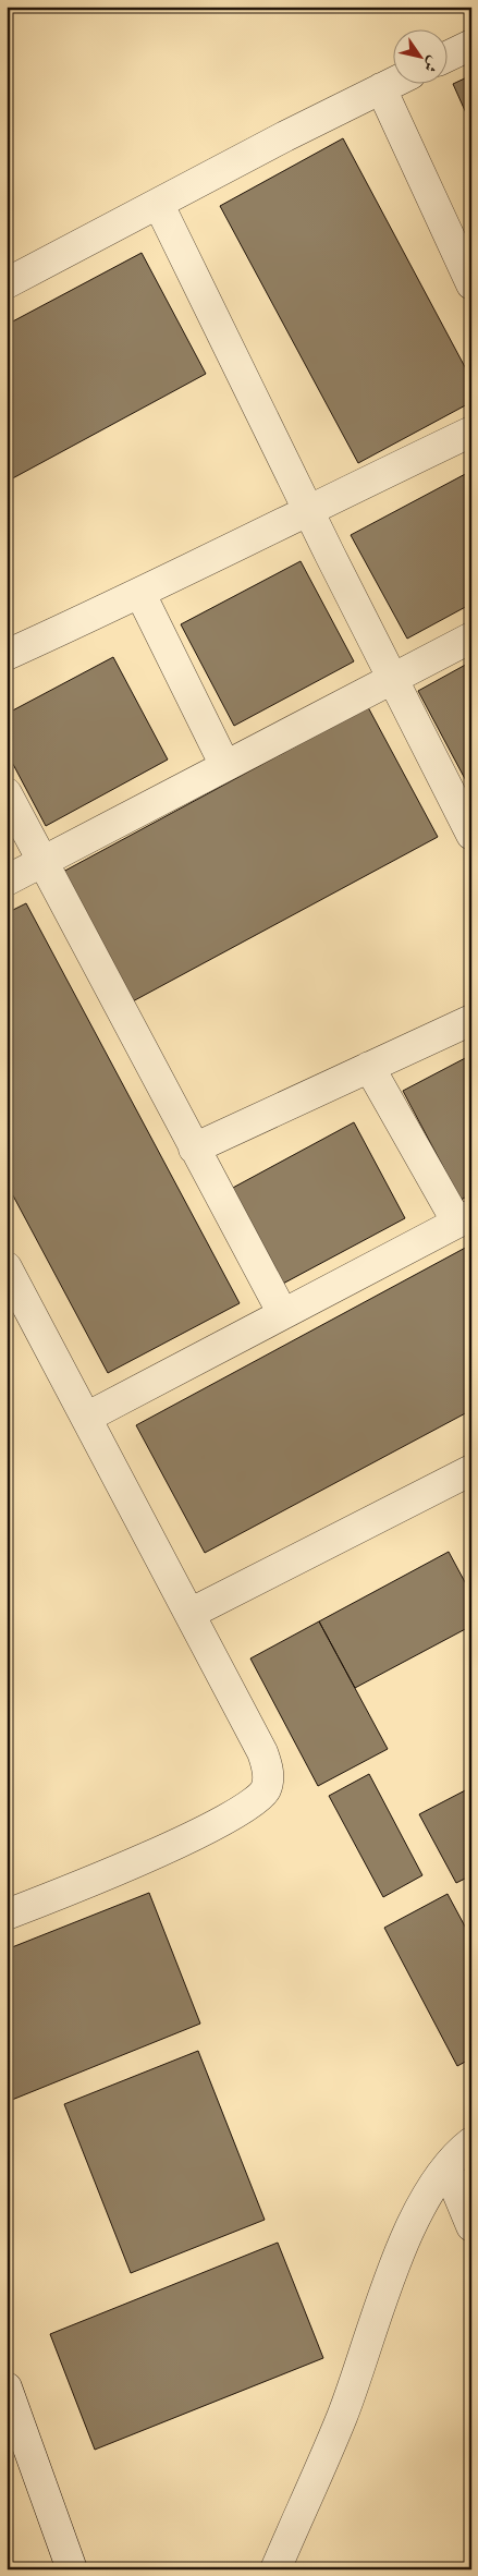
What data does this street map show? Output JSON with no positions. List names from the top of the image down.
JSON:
{
  "north": "bottom right"
}
